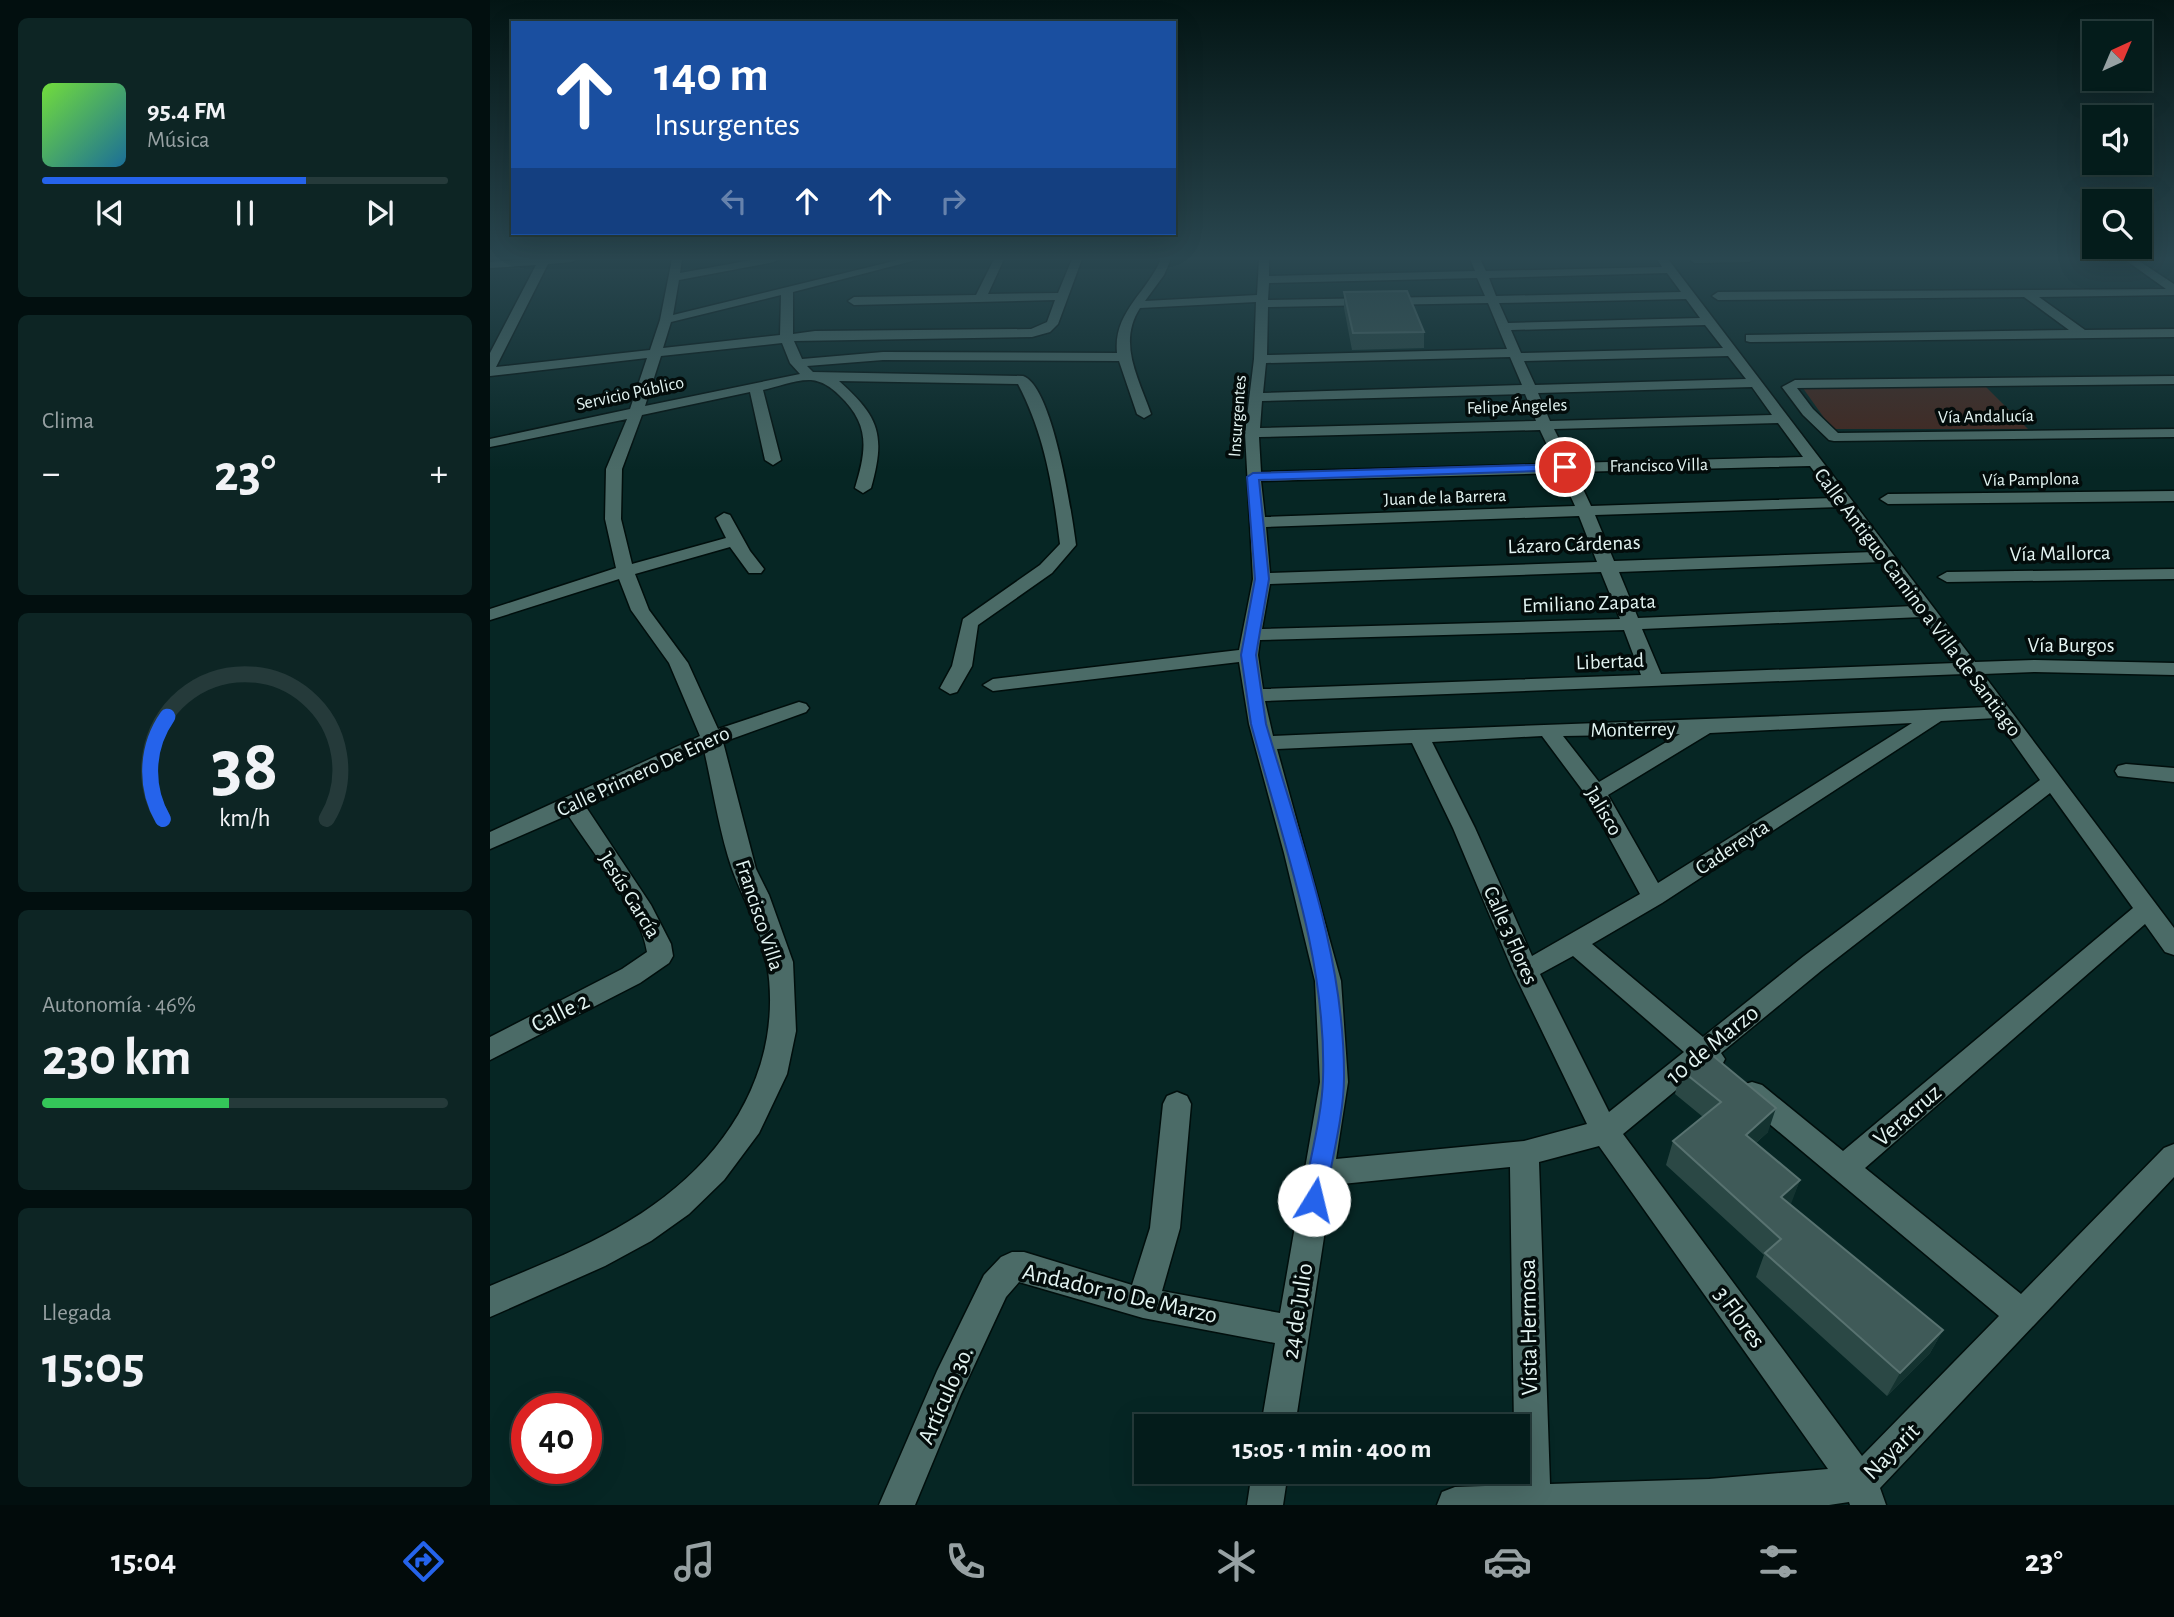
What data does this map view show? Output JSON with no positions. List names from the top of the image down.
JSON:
{
  "streets": {
    "street": [
      "Servicio Público",
      "Felipe Ángeles",
      "Insurgentes",
      "Vía Andalucía",
      "Francisco Villa",
      "Vía Pamplona",
      "Juan de la Barrera",
      "Lázaro Cárdenas",
      "Vía Mallorca",
      "Calle Antiguo Camino a Villa de Santiago",
      "Emiliano Zapata",
      "Vía Burgos",
      "Libertad",
      "Monterrey",
      "Calle Primero De Enero",
      "Jalisco",
      "Cadereyta",
      "Jesús García",
      "Calle 3 Flores",
      "Calle 2",
      "10 de Marzo",
      "Veracruz",
      "Andador 10 De Marzo",
      "24 de Julio",
      "3 Flores",
      "Vista Hermosa",
      "Artículo 3o.",
      "Nayarit"
    ]
  },
  "crossings": [
    ["Servicio Público", "Francisco Villa"],
    ["Felipe Ángeles", "Insurgentes"],
    ["Felipe Ángeles", "Calle Antiguo Camino a Villa de Santiago"],
    ["Insurgentes", "Francisco Villa"],
    ["Insurgentes", "Juan de la Barrera"],
    ["Insurgentes", "Lázaro Cárdenas"],
    ["Insurgentes", "Emiliano Zapata"],
    ["Insurgentes", "Libertad"],
    ["Insurgentes", "Monterrey"],
    ["Insurgentes", "24 de Julio"],
    ["Francisco Villa", "Calle Antiguo Camino a Villa de Santiago"],
    ["Francisco Villa", "Calle Primero De Enero"],
    ["Juan de la Barrera", "Calle Antiguo Camino a Villa de Santiago"],
    ["Lázaro Cárdenas", "Calle Antiguo Camino a Villa de Santiago"],
    ["Calle Antiguo Camino a Villa de Santiago", "Emiliano Zapata"],
    ["Calle Antiguo Camino a Villa de Santiago", "Vía Burgos"],
    ["Calle Antiguo Camino a Villa de Santiago", "Libertad"],
    ["Calle Antiguo Camino a Villa de Santiago", "Monterrey"],
    ["Calle Antiguo Camino a Villa de Santiago", "10 de Marzo"],
    ["Calle Antiguo Camino a Villa de Santiago", "Veracruz"],
    ["Vía Burgos", "Libertad"],
    ["Monterrey", "Jalisco"],
    ["Monterrey", "Cadereyta"],
    ["Monterrey", "Calle 3 Flores"],
    ["Monterrey", "24 de Julio"],
    ["Calle Primero De Enero", "Jesús García"],
    ["Jalisco", "Cadereyta"],
    ["Cadereyta", "Calle 3 Flores"],
    ["Jesús García", "Calle 2"],
    ["Calle 3 Flores", "10 de Marzo"],
    ["Calle 3 Flores", "3 Flores"],
    ["10 de Marzo", "24 de Julio"],
    ["10 de Marzo", "3 Flores"],
    ["10 de Marzo", "Vista Hermosa"],
    ["Andador 10 De Marzo", "24 de Julio"],
    ["Andador 10 De Marzo", "Artículo 3o."],
    ["3 Flores", "Nayarit"],
    ["Vista Hermosa", "Nayarit"]
  ],
  "north": "top right",
  "page": {
    "turn": ["140 m", "Insurgentes"],
    "song": ["95.4 FM", "Música"],
    "tile": [
      "Clima",
      ["Autonomía · 46%", "230 km"],
      ["Llegada", "15:05"]
    ],
    "heat": ["−", "23°", "+"],
    "limit": "40",
    "trip": "15:05 · 1 min · 400 m",
    "tabs": ["15:04", "23°"],
    "gauge": ["38", "km/h"]
  }
}
